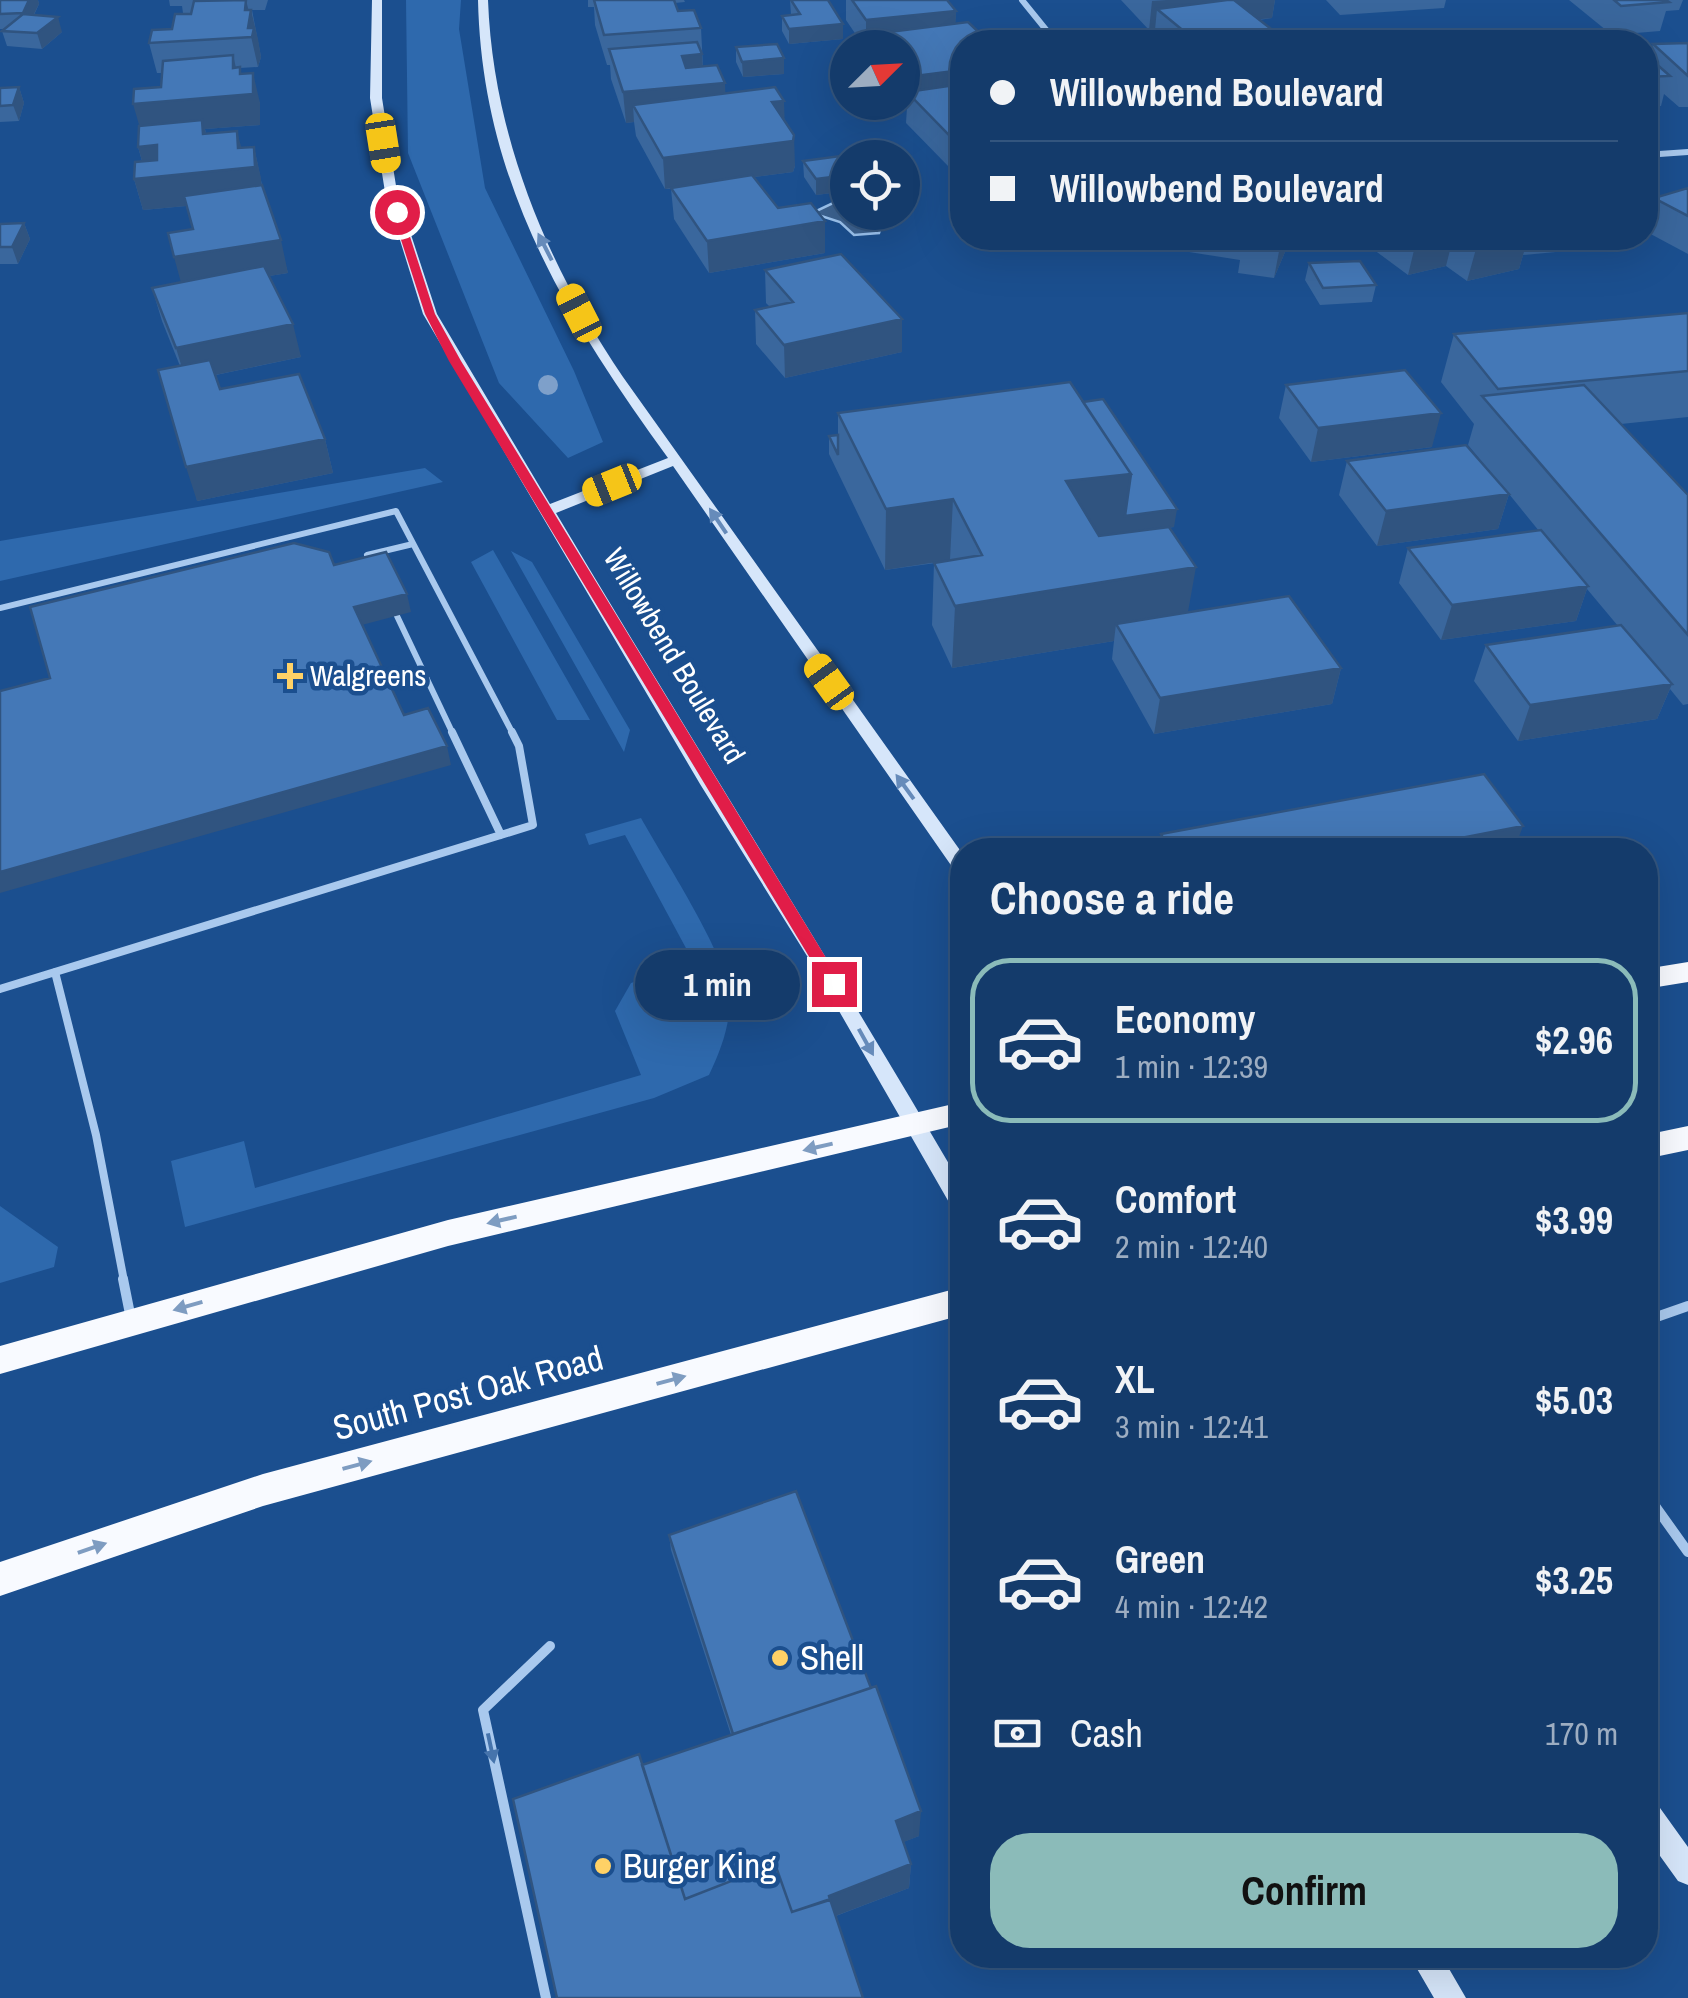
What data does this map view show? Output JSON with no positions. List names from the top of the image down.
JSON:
{
  "streets": {
    "highway": ["South Post Oak Road"],
    "main road": ["Willowbend Boulevard"]
  },
  "places": {
    "health": ["Walgreens"],
    "other": ["Shell", "Burger King"]
  },
  "north": "top right",
  "page": {
    "banner": ["Willowbend Boulevard", "Willowbend Boulevard"],
    "heading": "Choose a ride",
    "bubble": "1 min",
    "list": [
      {
        "name": "Economy",
        "note": "1 min · 12:39",
        "value": "$2.96"
      },
      {
        "name": "Comfort",
        "note": "2 min · 12:40",
        "value": "$3.99"
      },
      {
        "name": "XL",
        "note": "3 min · 12:41",
        "value": "$5.03"
      },
      {
        "name": "Green",
        "note": "4 min · 12:42",
        "value": "$3.25"
      }
    ],
    "pay": ["Cash", "170 m"],
    "buttons": "Confirm"
  }
}
